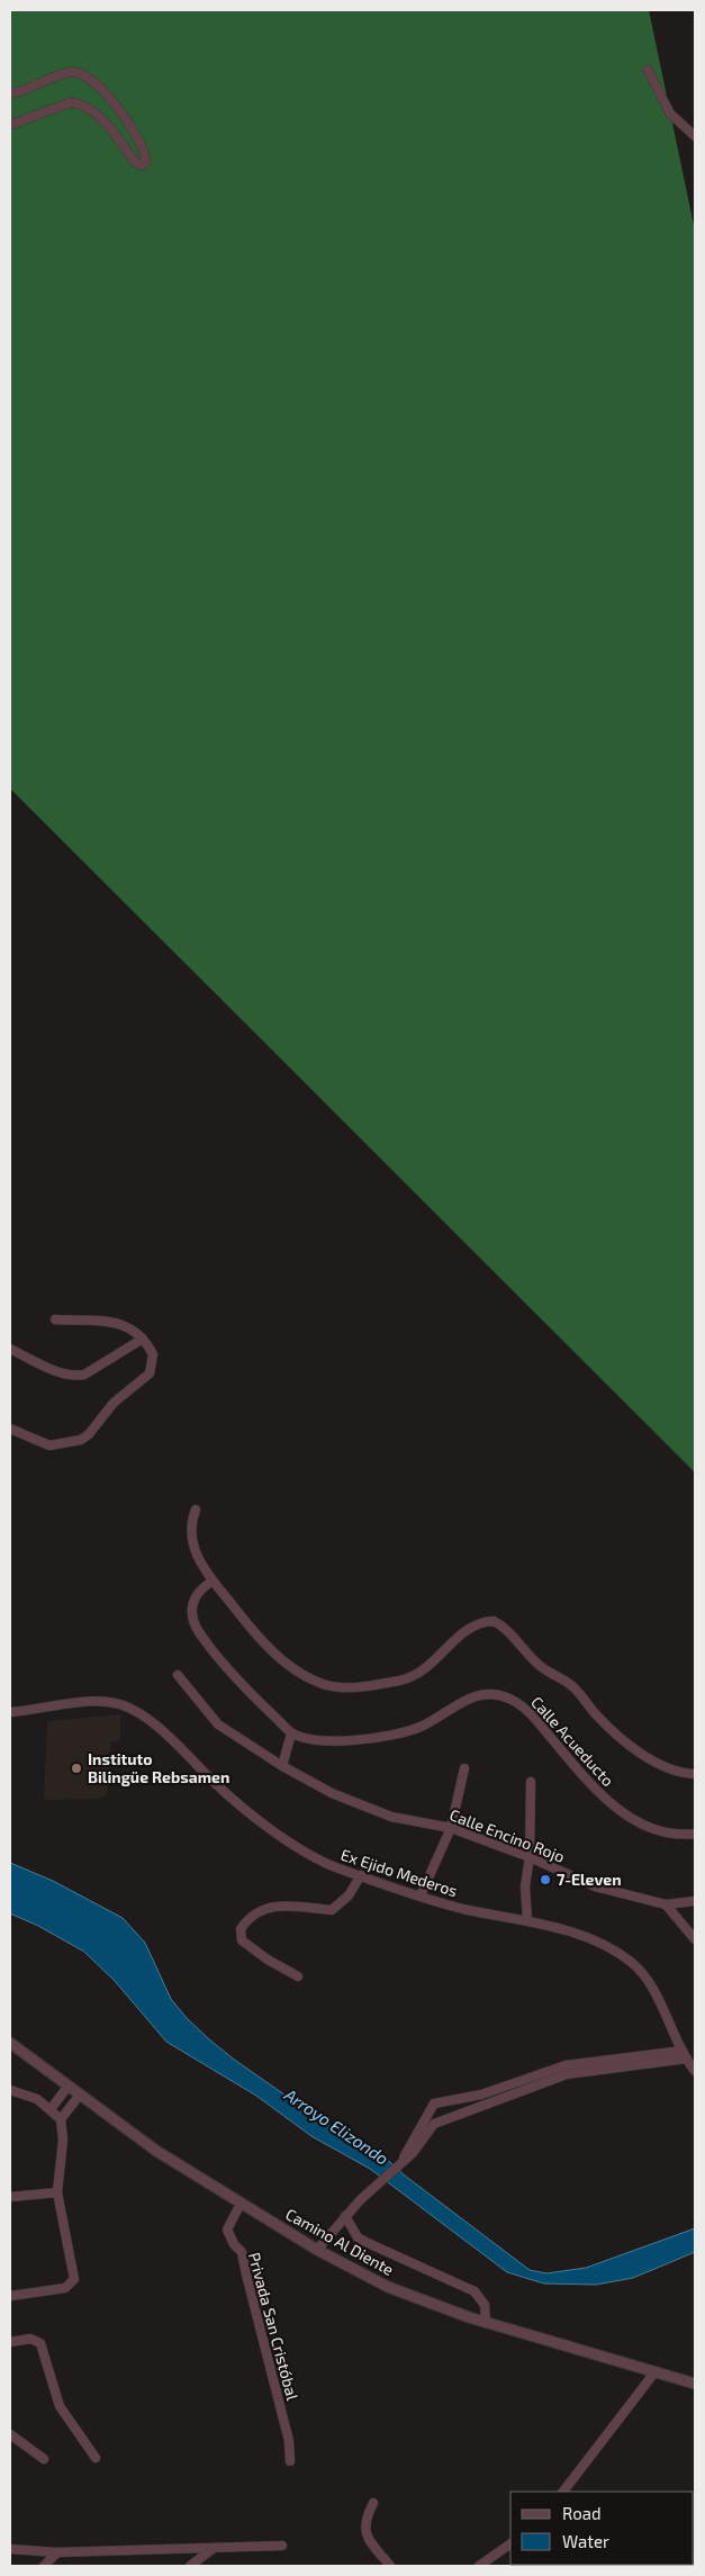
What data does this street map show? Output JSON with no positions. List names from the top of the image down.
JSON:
{
  "streets": {
    "street": [
      "Calle Acueducto",
      "Calle Encino Rojo",
      "Ex Ejido Mederos",
      "Camino Al Diente",
      "Privada San Cristóbal"
    ]
  },
  "crossings": [
    ["Camino Al Diente", "Privada San Cristóbal"]
  ],
  "water": ["Arroyo Elizondo"],
  "places": ["Instituto Bilingüe Rebsamen", "7-Eleven"],
  "legend": ["Road", "Water"]
}
